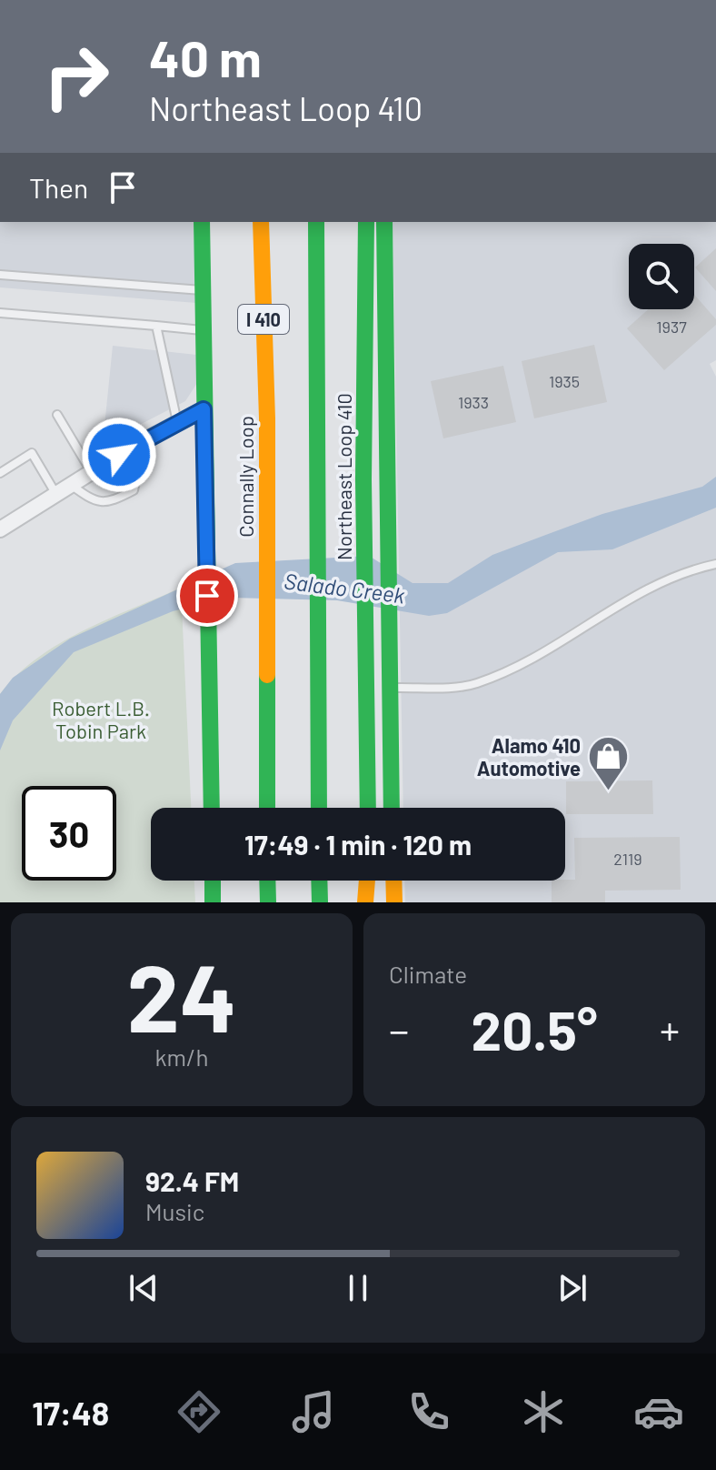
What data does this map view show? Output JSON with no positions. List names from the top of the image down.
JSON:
{
  "streets": {
    "main road": ["I 410", "Connally Loop", "Northeast Loop 410"]
  },
  "water": ["Salado Creek"],
  "parks": ["Robert L.B. Tobin Park"],
  "places": {
    "shop": ["Alamo 410 Automotive"]
  },
  "house_numbers": [
    "1937",
    "1935",
    "1933",
    "2119"
  ],
  "page": {
    "turn": ["40 m", "Northeast Loop 410"],
    "then": "Then",
    "limit": "30",
    "trip": "17:49 · 1 min · 120 m",
    "tile": [
      ["24", "km/h"],
      "Climate"
    ],
    "heat": ["−", "20.5°", "+"],
    "song": ["92.4 FM", "Music"],
    "tabs": "17:48"
  }
}
